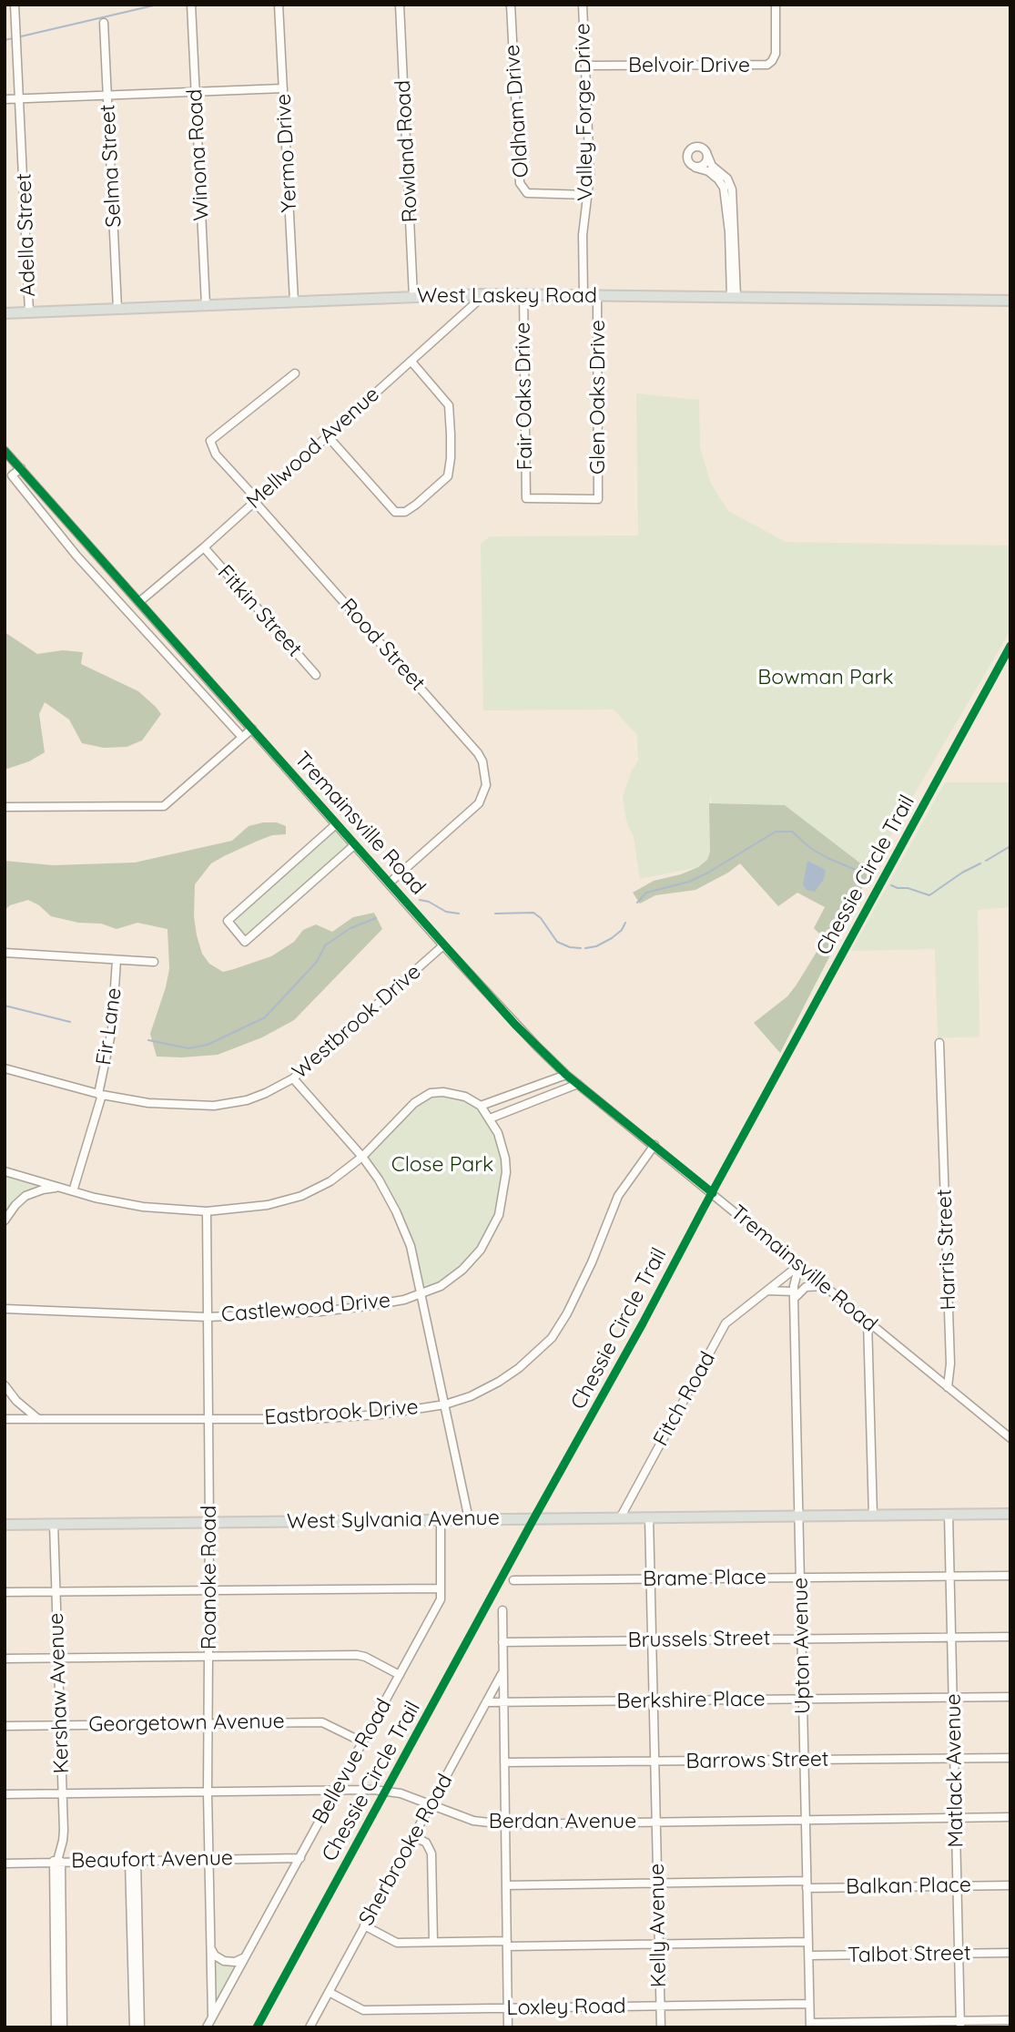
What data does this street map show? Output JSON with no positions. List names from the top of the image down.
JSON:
{
  "streets": {
    "main road": ["West Laskey Road", "West Sylvania Avenue"],
    "street": [
      "Belvoir Drive",
      "Oldham Drive",
      "Valley Forge Drive",
      "Rowland Road",
      "Yermo Drive",
      "Winona Road",
      "Selma Street",
      "Adella Street",
      "Fair Oaks Drive",
      "Glen Oaks Drive",
      "Mellwood Avenue",
      "Fitkin Street",
      "Rood Street",
      "Tremainsville Road",
      "Westbrook Drive",
      "Fir Lane",
      "Harris Street",
      "Castlewood Drive",
      "Fitch Road",
      "Eastbrook Drive",
      "Roanoke Road",
      "Brame Place",
      "Brussels Street",
      "Upton Avenue",
      "Kershaw Avenue",
      "Berkshire Place",
      "Georgetown Avenue",
      "Barrows Street",
      "Bellevue Road",
      "Matlack Avenue",
      "Berdan Avenue",
      "Sherbrooke Road",
      "Beaufort Avenue",
      "Balkan Place",
      "Kelly Avenue",
      "Talbot Street",
      "Loxley Road"
    ],
    "cycle path": ["Chessie Circle Trail"]
  },
  "crossings": [
    ["Belvoir Drive", "Valley Forge Drive"],
    ["Oldham Drive", "Valley Forge Drive"],
    ["Valley Forge Drive", "West Laskey Road"],
    ["Rowland Road", "West Laskey Road"],
    ["Yermo Drive", "West Laskey Road"],
    ["Winona Road", "West Laskey Road"],
    ["Selma Street", "West Laskey Road"],
    ["Adella Street", "West Laskey Road"],
    ["West Laskey Road", "Fair Oaks Drive"],
    ["West Laskey Road", "Glen Oaks Drive"],
    ["West Laskey Road", "Mellwood Avenue"],
    ["Fair Oaks Drive", "Glen Oaks Drive"],
    ["Mellwood Avenue", "Fitkin Street"],
    ["Mellwood Avenue", "Rood Street"],
    ["Mellwood Avenue", "Tremainsville Road"],
    ["Rood Street", "Tremainsville Road"],
    ["Tremainsville Road", "Westbrook Drive"],
    ["Tremainsville Road", "Harris Street"],
    ["Tremainsville Road", "Fitch Road"],
    ["Tremainsville Road", "Eastbrook Drive"],
    ["Tremainsville Road", "Upton Avenue"],
    ["Westbrook Drive", "Fir Lane"],
    ["Castlewood Drive", "Roanoke Road"],
    ["Fitch Road", "West Sylvania Avenue"],
    ["Fitch Road", "Upton Avenue"],
    ["Eastbrook Drive", "Roanoke Road"],
    ["West Sylvania Avenue", "Roanoke Road"],
    ["West Sylvania Avenue", "Upton Avenue"],
    ["West Sylvania Avenue", "Kershaw Avenue"],
    ["West Sylvania Avenue", "Bellevue Road"],
    ["West Sylvania Avenue", "Matlack Avenue"],
    ["West Sylvania Avenue", "Kelly Avenue"],
    ["Roanoke Road", "Georgetown Avenue"],
    ["Roanoke Road", "Bellevue Road"],
    ["Roanoke Road", "Berdan Avenue"],
    ["Roanoke Road", "Beaufort Avenue"],
    ["Brame Place", "Upton Avenue"],
    ["Brame Place", "Matlack Avenue"],
    ["Brame Place", "Kelly Avenue"],
    ["Brussels Street", "Upton Avenue"],
    ["Brussels Street", "Matlack Avenue"],
    ["Brussels Street", "Kelly Avenue"],
    ["Upton Avenue", "Berkshire Place"],
    ["Upton Avenue", "Barrows Street"],
    ["Upton Avenue", "Berdan Avenue"],
    ["Upton Avenue", "Balkan Place"],
    ["Upton Avenue", "Talbot Street"],
    ["Upton Avenue", "Loxley Road"],
    ["Kershaw Avenue", "Georgetown Avenue"],
    ["Kershaw Avenue", "Berdan Avenue"],
    ["Kershaw Avenue", "Beaufort Avenue"],
    ["Berkshire Place", "Matlack Avenue"],
    ["Berkshire Place", "Sherbrooke Road"],
    ["Berkshire Place", "Kelly Avenue"],
    ["Georgetown Avenue", "Bellevue Road"],
    ["Barrows Street", "Matlack Avenue"],
    ["Barrows Street", "Kelly Avenue"],
    ["Bellevue Road", "Berdan Avenue"],
    ["Bellevue Road", "Beaufort Avenue"],
    ["Matlack Avenue", "Berdan Avenue"],
    ["Matlack Avenue", "Balkan Place"],
    ["Matlack Avenue", "Talbot Street"],
    ["Berdan Avenue", "Sherbrooke Road"],
    ["Berdan Avenue", "Kelly Avenue"],
    ["Sherbrooke Road", "Loxley Road"],
    ["Balkan Place", "Kelly Avenue"],
    ["Kelly Avenue", "Loxley Road"]
  ],
  "parks": ["Bowman Park", "Close Park"]
}
